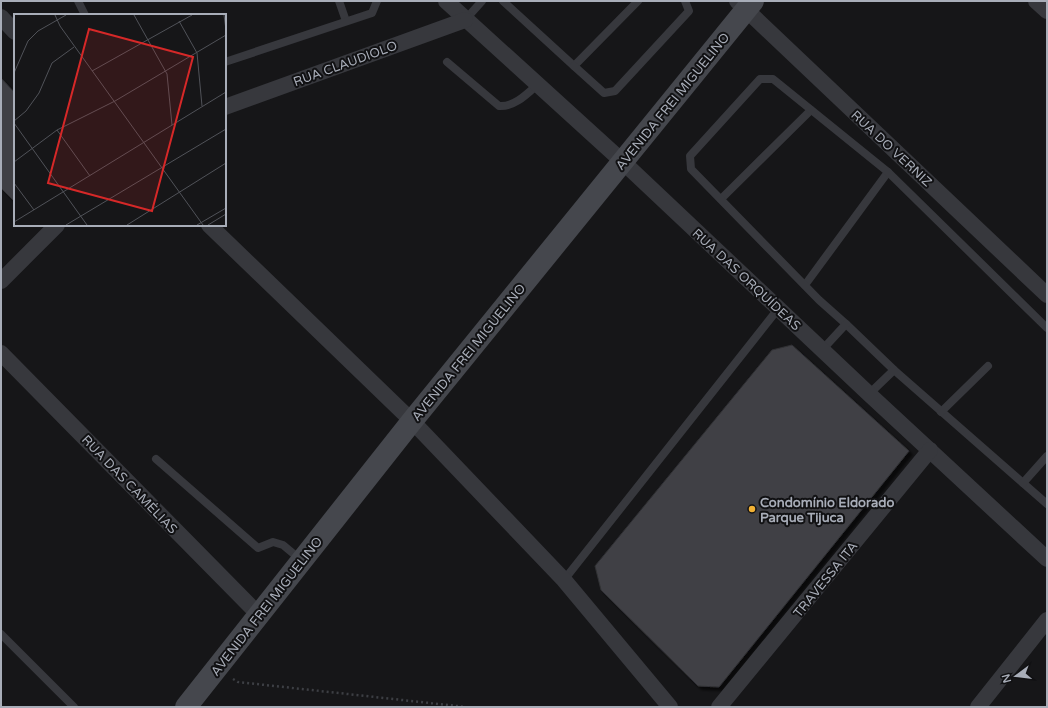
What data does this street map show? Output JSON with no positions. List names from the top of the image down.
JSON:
{
  "streets": {
    "main road": ["AVENIDA FREI MIGUELINO"],
    "street": [
      "RUA CLAUDIOLO",
      "RUA DO VERNIZ",
      "RUA DAS ORQUÍDEAS",
      "RUA DAS CAMÉLIAS",
      "TRAVESSA ITA"
    ]
  },
  "crossings": [
    ["RUA CLAUDIOLO", "RUA DAS ORQUÍDEAS"],
    ["AVENIDA FREI MIGUELINO", "RUA DO VERNIZ"],
    ["AVENIDA FREI MIGUELINO", "RUA DAS ORQUÍDEAS"],
    ["AVENIDA FREI MIGUELINO", "RUA DAS CAMÉLIAS"],
    ["RUA DAS ORQUÍDEAS", "TRAVESSA ITA"]
  ],
  "places": ["Condomínio Eldorado Parque Tijuca"],
  "north": "left"
}
